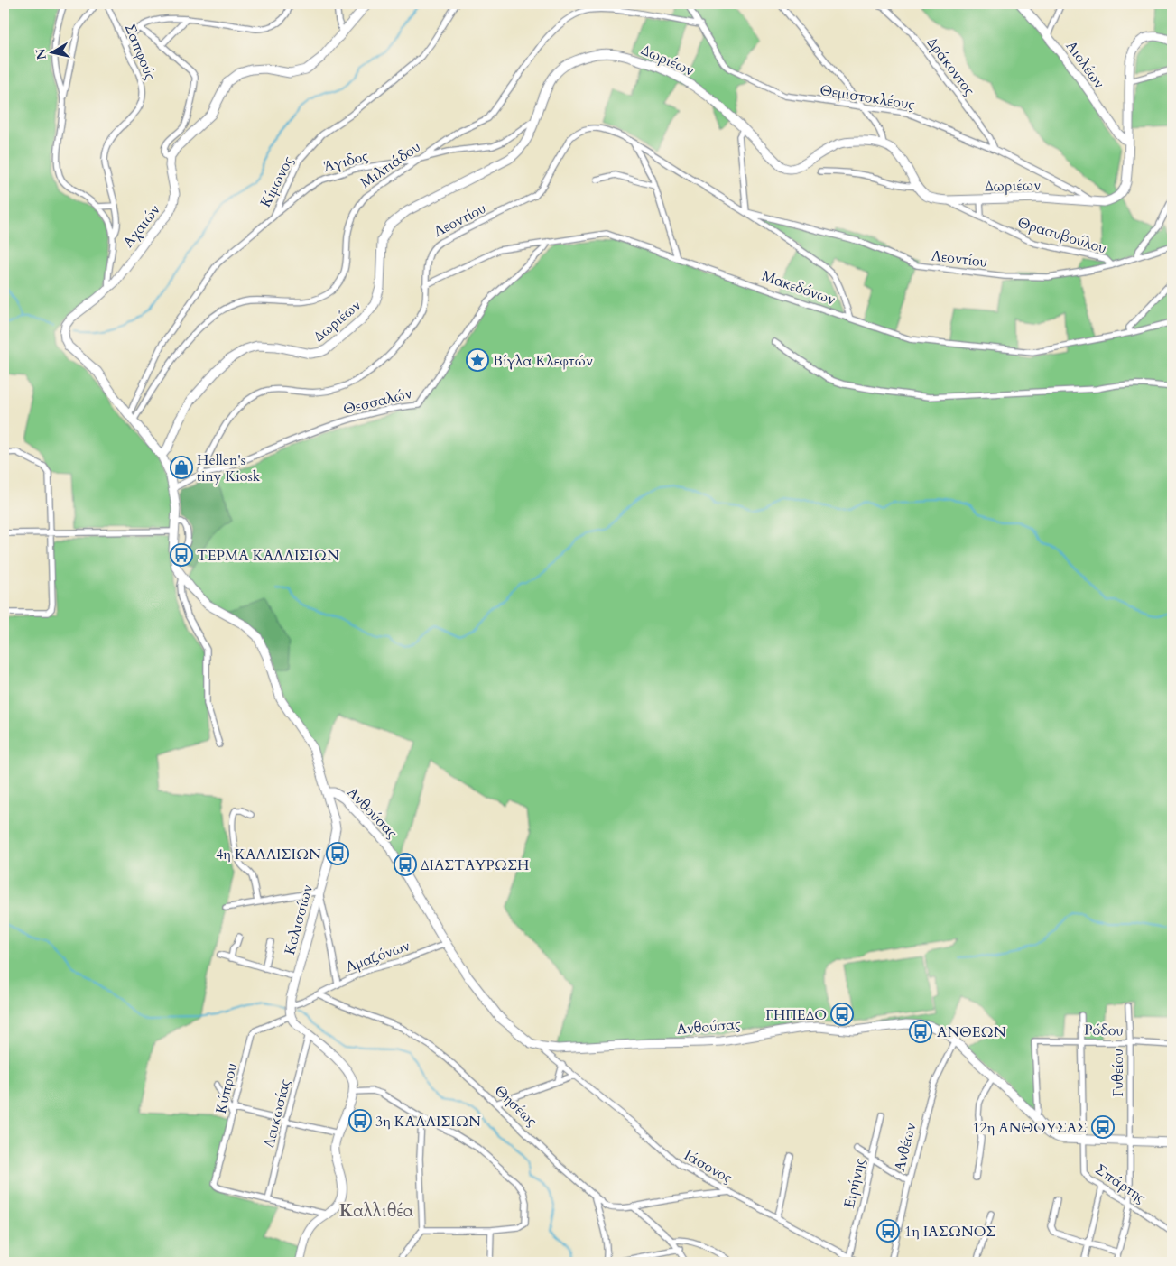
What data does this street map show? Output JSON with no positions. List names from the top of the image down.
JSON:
{
  "streets": {
    "street": [
      "Σαπφούς",
      "Δωριέων",
      "Αιολέων",
      "Δράκοντος",
      "Θεμιστοκλέους",
      "Άγιδος",
      "Μιλτιάδου",
      "Κίμωνος",
      "Λεοντίου",
      "Αχαιών",
      "Θρασυβούλου",
      "Μακεδόνων",
      "Θεσσαλών",
      "Ανθούσας",
      "Καλισσίων",
      "Αμαζόνων",
      "Ρόδου",
      "Γυθείου",
      "Κύπρου",
      "Θησέως",
      "Λευκωσίας",
      "Ανθέων",
      "Ιάσονος",
      "Ειρήνης",
      "Σπάρτης"
    ]
  },
  "crossings": [
    ["Σαπφούς", "Αχαιών"],
    ["Δωριέων", "Αιολέων"],
    ["Δωριέων", "Θεμιστοκλέους"],
    ["Δωριέων", "Άγιδος"],
    ["Δωριέων", "Αχαιών"],
    ["Δωριέων", "Θρασυβούλου"],
    ["Δράκοντος", "Θεμιστοκλέους"],
    ["Θεμιστοκλέους", "Μιλτιάδου"],
    ["Άγιδος", "Μιλτιάδου"],
    ["Άγιδος", "Κίμωνος"],
    ["Μιλτιάδου", "Κίμωνος"],
    ["Μιλτιάδου", "Αχαιών"],
    ["Κίμωνος", "Αχαιών"],
    ["Λεοντίου", "Θρασυβούλου"],
    ["Λεοντίου", "Μακεδόνων"],
    ["Λεοντίου", "Θεσσαλών"],
    ["Αχαιών", "Θεσσαλών"],
    ["Αχαιών", "Καλισσίων"],
    ["Μακεδόνων", "Θεσσαλών"],
    ["Θεσσαλών", "Καλισσίων"],
    ["Ανθούσας", "Καλισσίων"],
    ["Ανθούσας", "Αμαζόνων"],
    ["Ανθούσας", "Ρόδου"],
    ["Ανθούσας", "Γυθείου"],
    ["Ανθούσας", "Ανθέων"],
    ["Ανθούσας", "Ιάσονος"],
    ["Ανθούσας", "Σπάρτης"],
    ["Καλισσίων", "Κύπρου"],
    ["Αμαζόνων", "Θησέως"],
    ["Ρόδου", "Γυθείου"],
    ["Γυθείου", "Σπάρτης"],
    ["Κύπρου", "Λευκωσίας"],
    ["Ιάσονος", "Ειρήνης"]
  ],
  "districts": ["Καλλιθέα"],
  "places": {
    "place": ["Βίγλα Κλεφτών"],
    "shop": ["Hellen's tiny Kiosk"],
    "bus stop": [
      "ΤΕΡΜΑ ΚΑΛΛΙΣΙΩΝ",
      "4η ΚΑΛΛΙΣΙΩΝ",
      "ΔΙΑΣΤΑΥΡΩΣΗ",
      "ΓΗΠΕΔΟ",
      "ΑΝΘΕΩΝ",
      "3η ΚΑΛΛΙΣΙΩΝ",
      "12η ΑΝΘΟΥΣΑΣ",
      "1η ΙΑΣΩΝΟΣ"
    ]
  },
  "north": "left"
}
